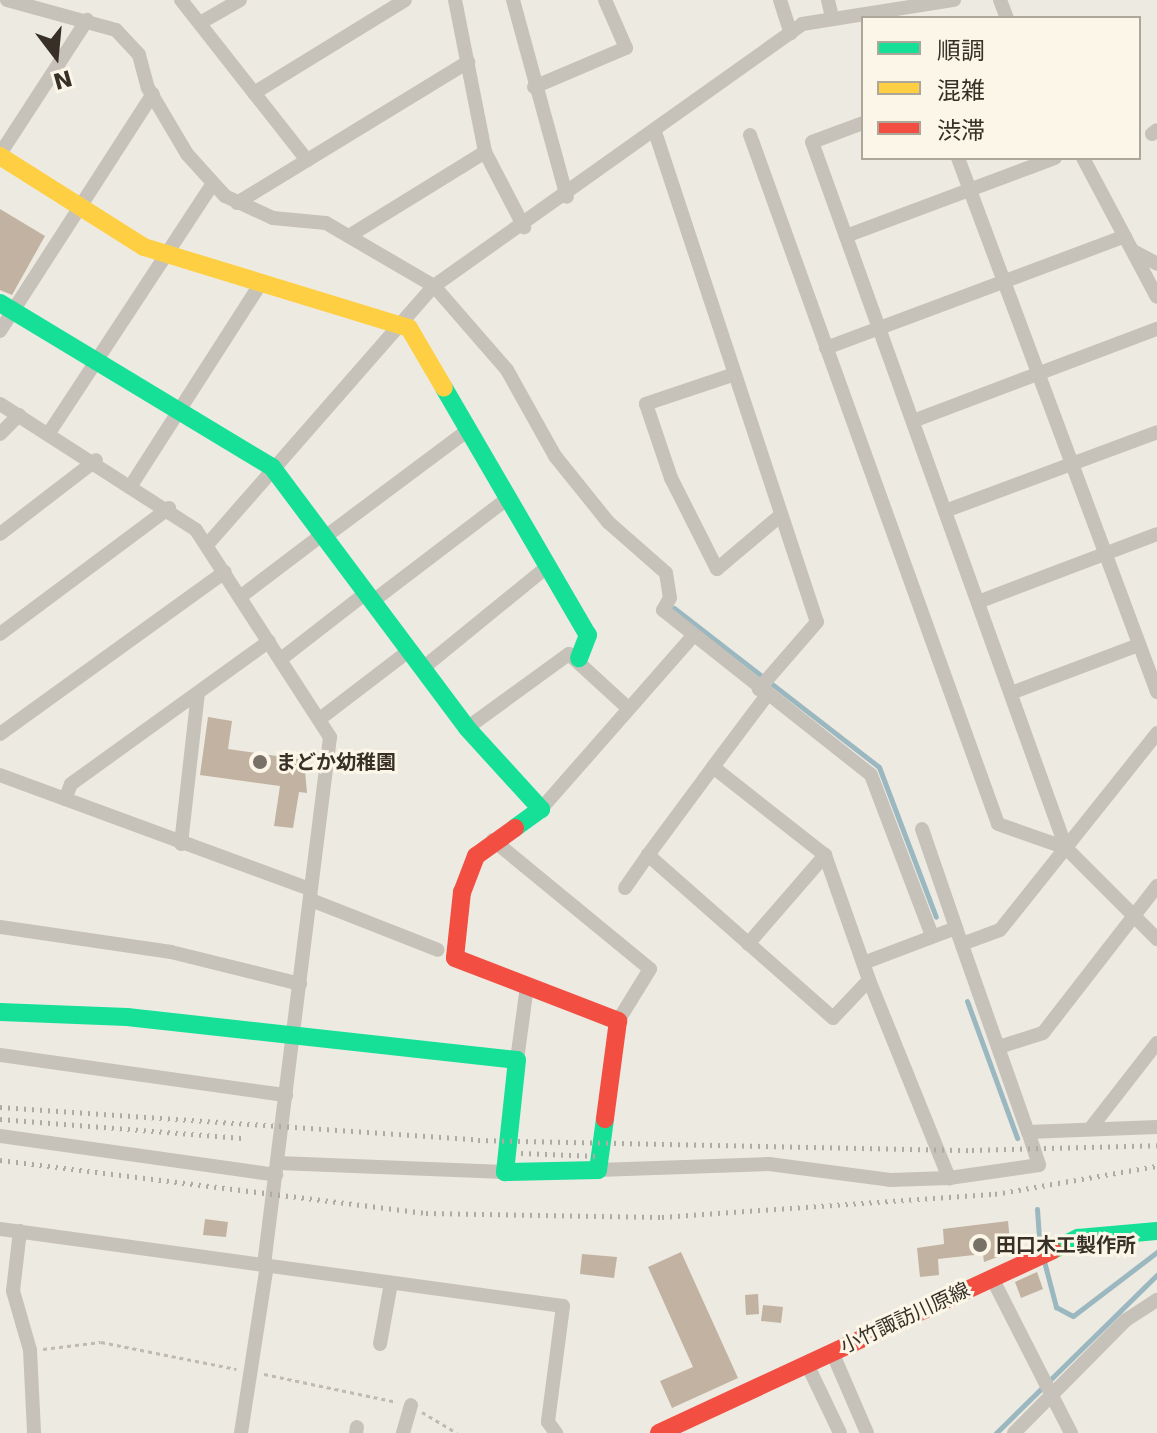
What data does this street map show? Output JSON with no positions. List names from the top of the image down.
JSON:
{
  "streets": {
    "street": ["小竹諏訪川原線"]
  },
  "places": ["まどか幼稚園", "田口木工製作所"],
  "legend": ["順調", "混雑", "渋滞"],
  "north": "bottom"
}
